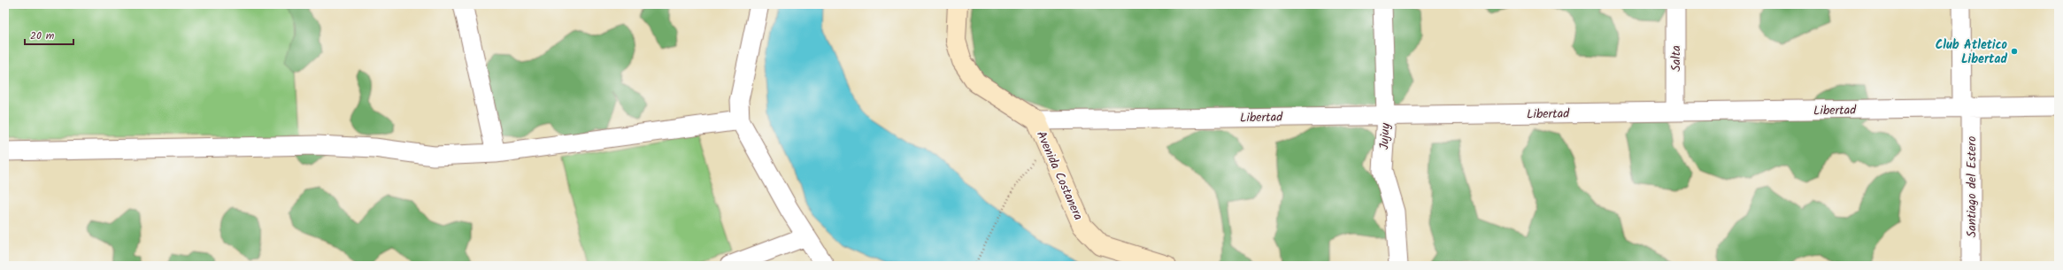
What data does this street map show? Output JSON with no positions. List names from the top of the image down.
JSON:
{
  "streets": {
    "street": [
      "Salta",
      "Libertad",
      "Jujuy",
      "Avenida Costanera",
      "Santiago del Estero"
    ]
  },
  "crossings": [
    ["Salta", "Libertad"],
    ["Libertad", "Jujuy"],
    ["Libertad", "Avenida Costanera"],
    ["Libertad", "Santiago del Estero"]
  ],
  "places": ["Club Atletico Libertad"],
  "scale_bar": "20 m"
}
